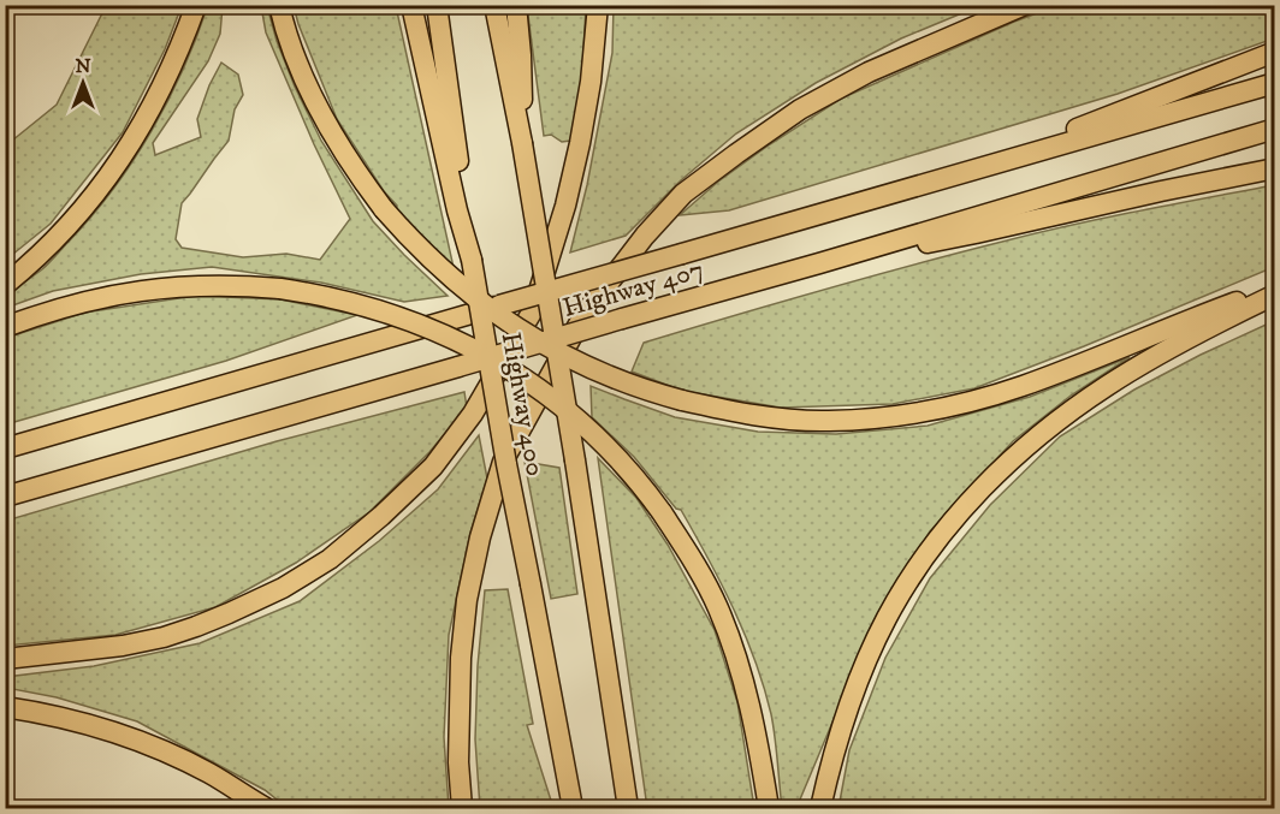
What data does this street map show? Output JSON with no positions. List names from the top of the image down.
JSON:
{
  "streets": {
    "highway": ["Highway 407", "Highway 400"]
  },
  "north": "top"
}
